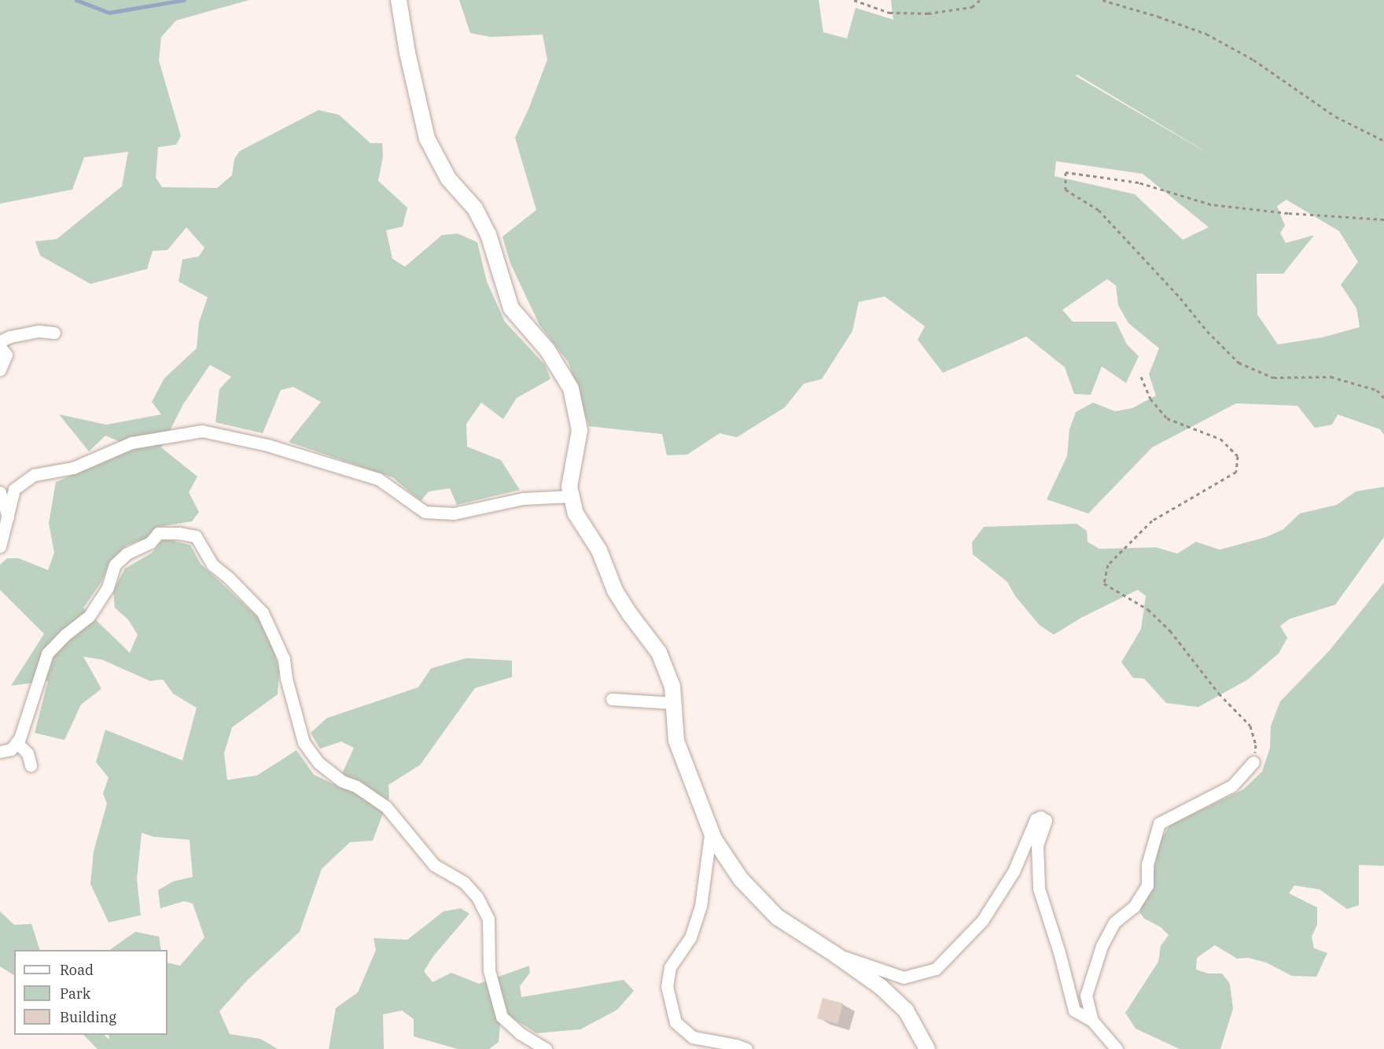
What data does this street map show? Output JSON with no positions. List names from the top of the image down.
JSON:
{
  "legend": ["Road", "Park", "Building"]
}
